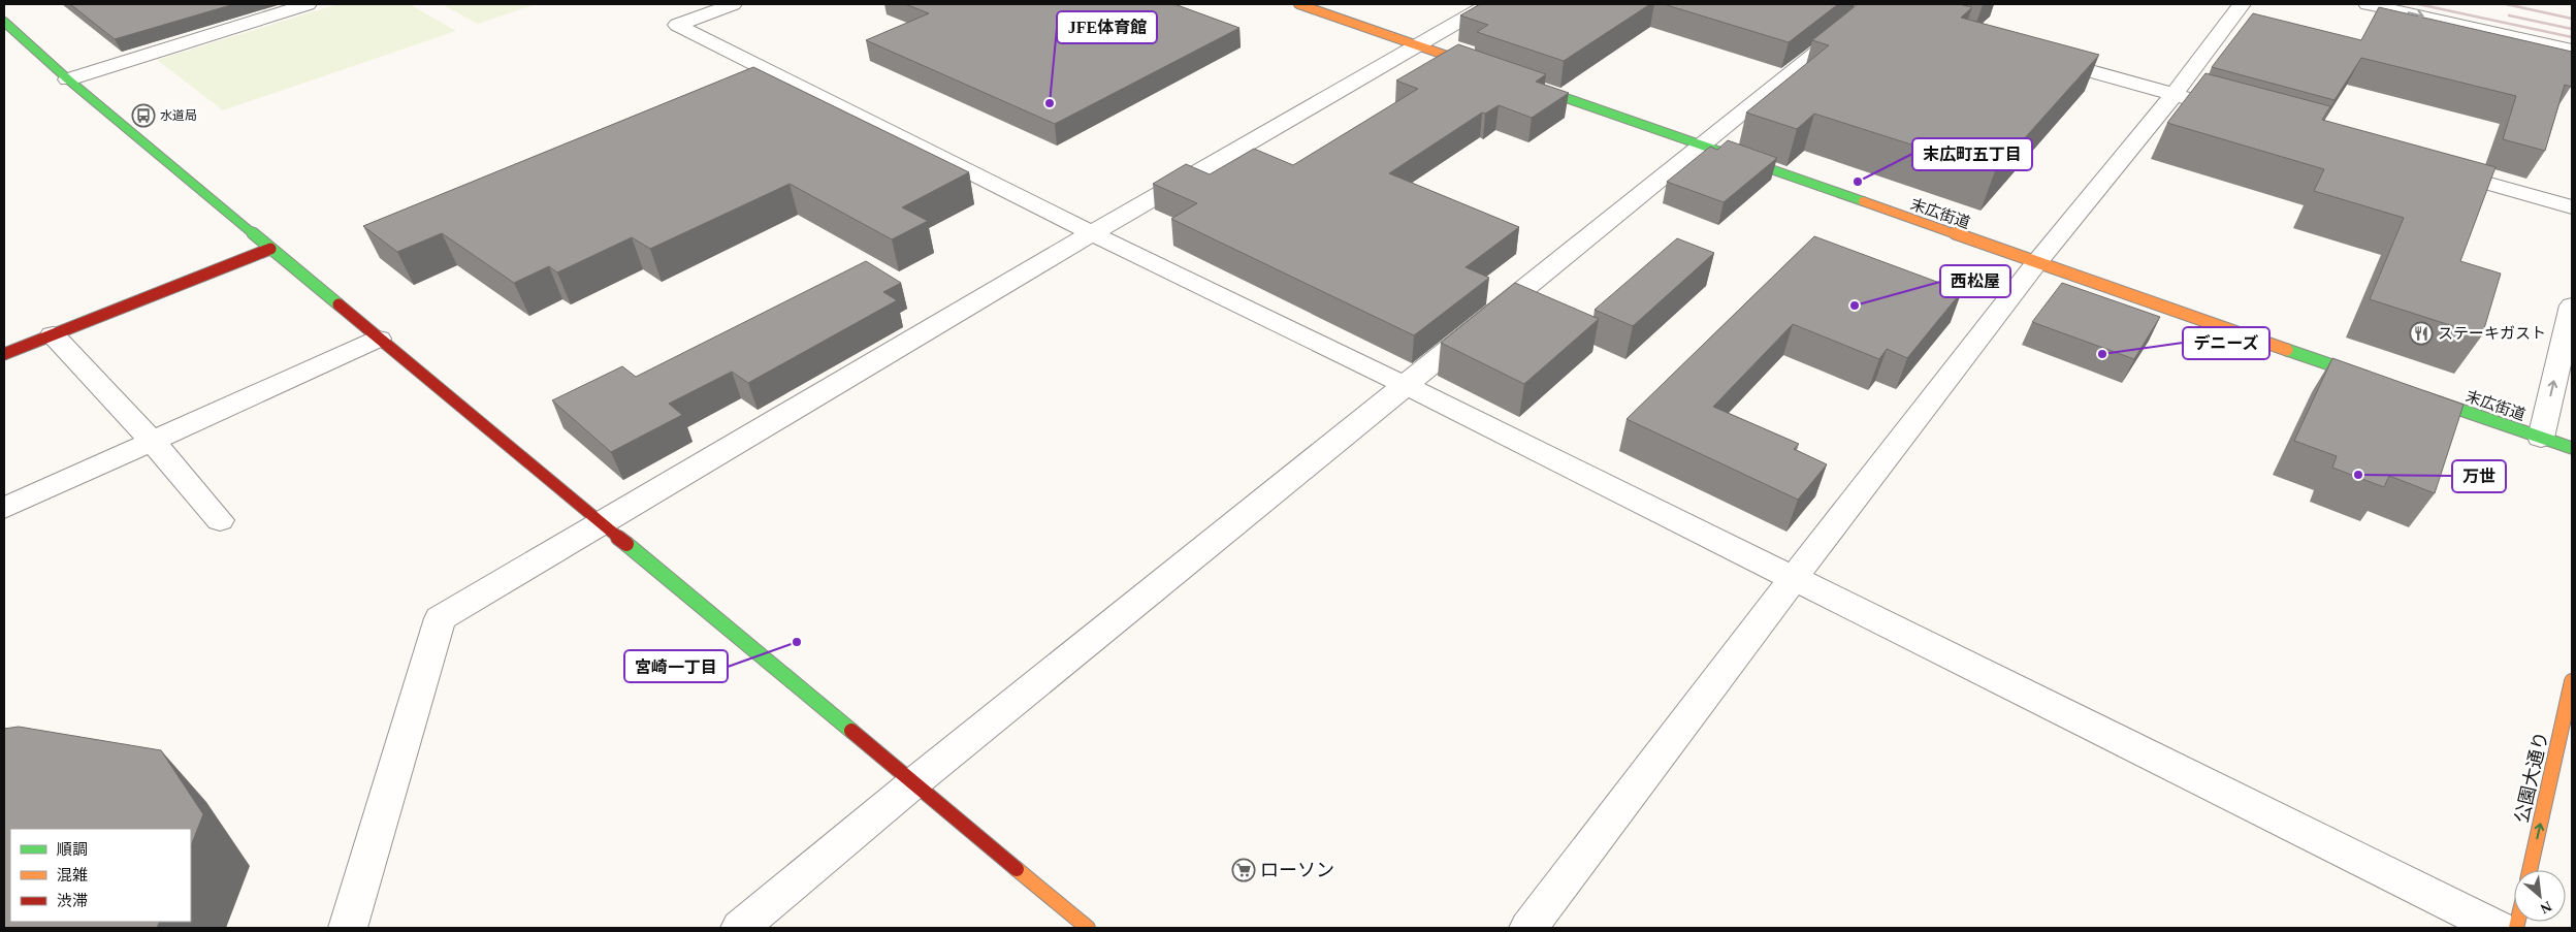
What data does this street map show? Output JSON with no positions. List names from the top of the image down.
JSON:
{
  "streets": {
    "street": ["末広街道", "公園大通り"]
  },
  "one_way": ["公園大通り"],
  "places": {
    "other": [
      "JFE体育館",
      "末広町五丁目",
      "西松屋",
      "デニーズ",
      "万世",
      "宮崎一丁目"
    ],
    "bus stop": ["水道局"],
    "restaurant": ["ステーキガスト"],
    "supermarket": ["ローソン"]
  },
  "legend": ["順調", "混雑", "渋滞"],
  "north": "bottom right"
}
